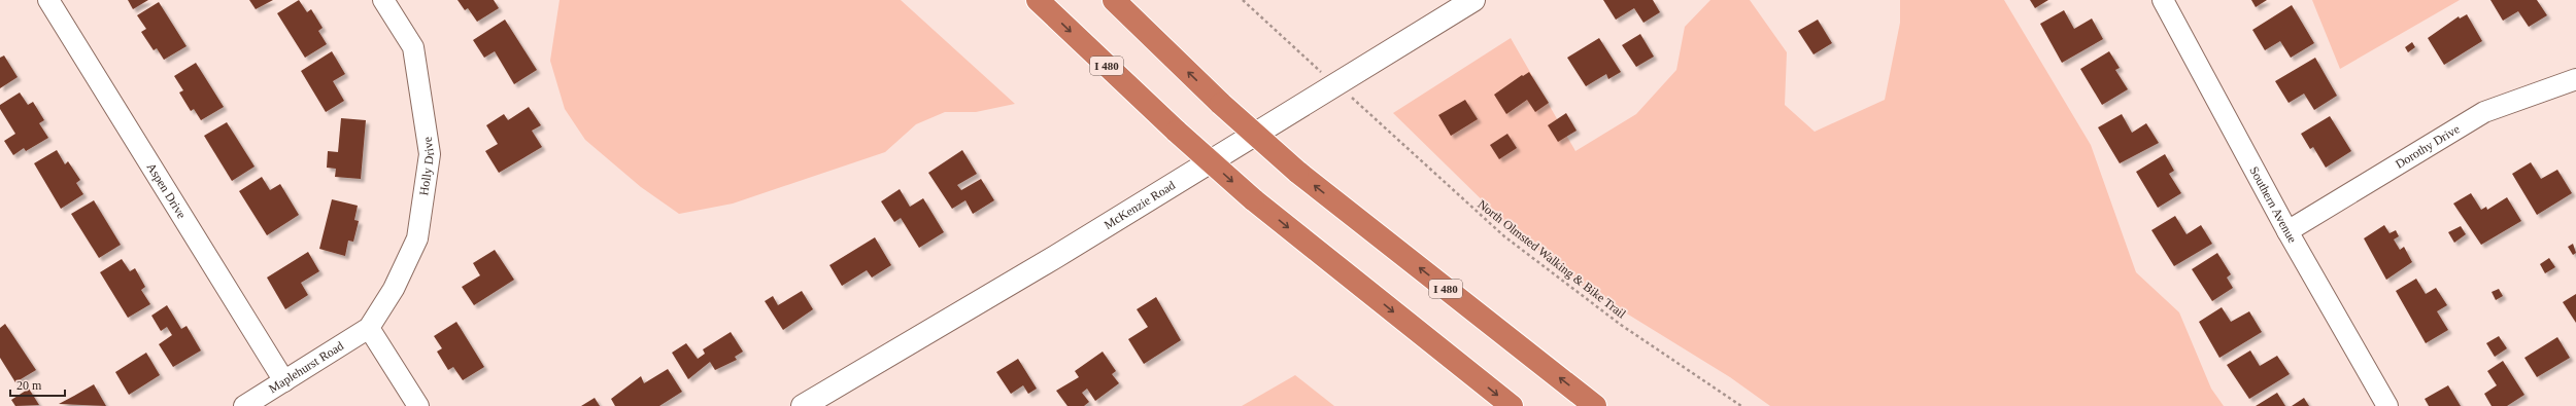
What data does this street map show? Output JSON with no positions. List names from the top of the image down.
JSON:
{
  "streets": {
    "highway": ["I 480"],
    "street": [
      "Dorothy Drive",
      "Holly Drive",
      "Aspen Drive",
      "Southern Avenue",
      "McKenzie Road",
      "Maplehurst Road"
    ],
    "path": ["North Olmsted Walking & Bike Trail"]
  },
  "crossings": [
    ["Dorothy Drive", "Southern Avenue"],
    ["Holly Drive", "Maplehurst Road"],
    ["Aspen Drive", "Maplehurst Road"]
  ],
  "scale_bar": "20 m"
}
